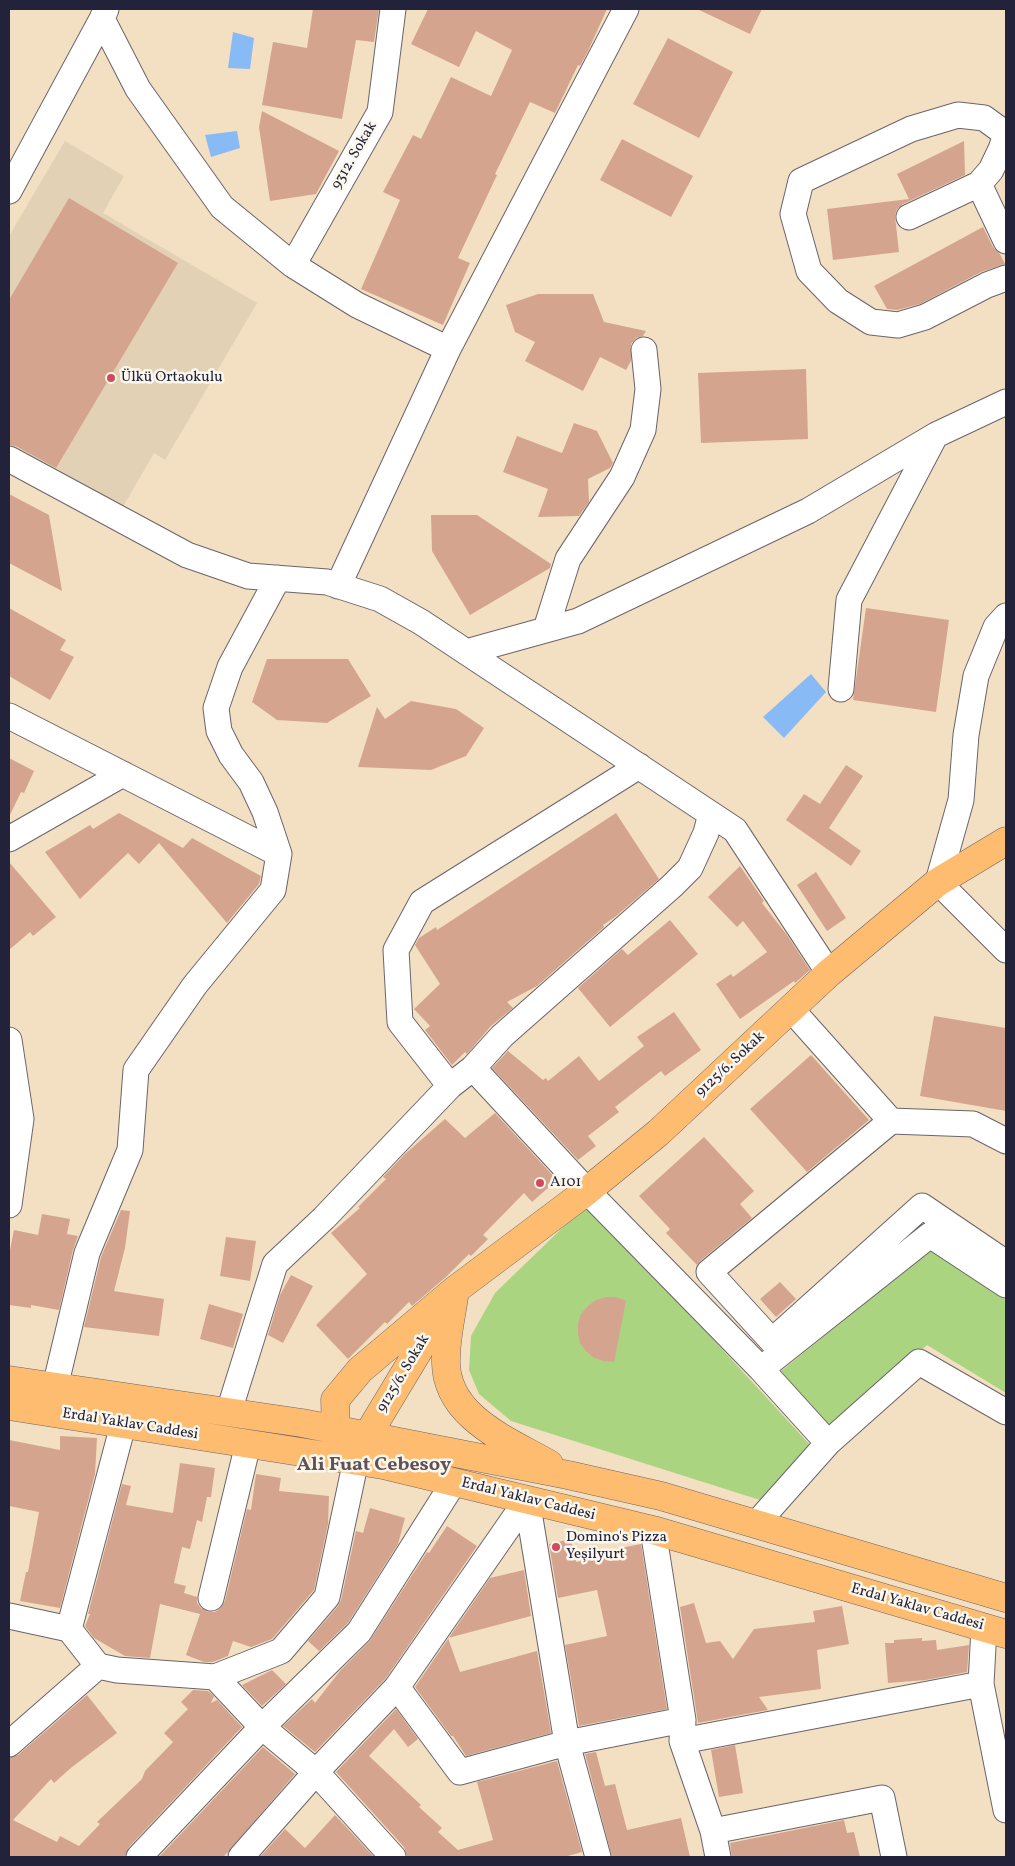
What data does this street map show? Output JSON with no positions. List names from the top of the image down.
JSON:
{
  "streets": {
    "main road": ["9125/6. Sokak", "Erdal Yaklav Caddesi"],
    "street": ["9312. Sokak"]
  },
  "crossings": [
    ["9125/6. Sokak", "Erdal Yaklav Caddesi"]
  ],
  "districts": ["Ali Fuat Cebesoy"],
  "places": ["Ülkü Ortaokulu", "A101", "Domino's Pizza Yeşilyurt"]
}
